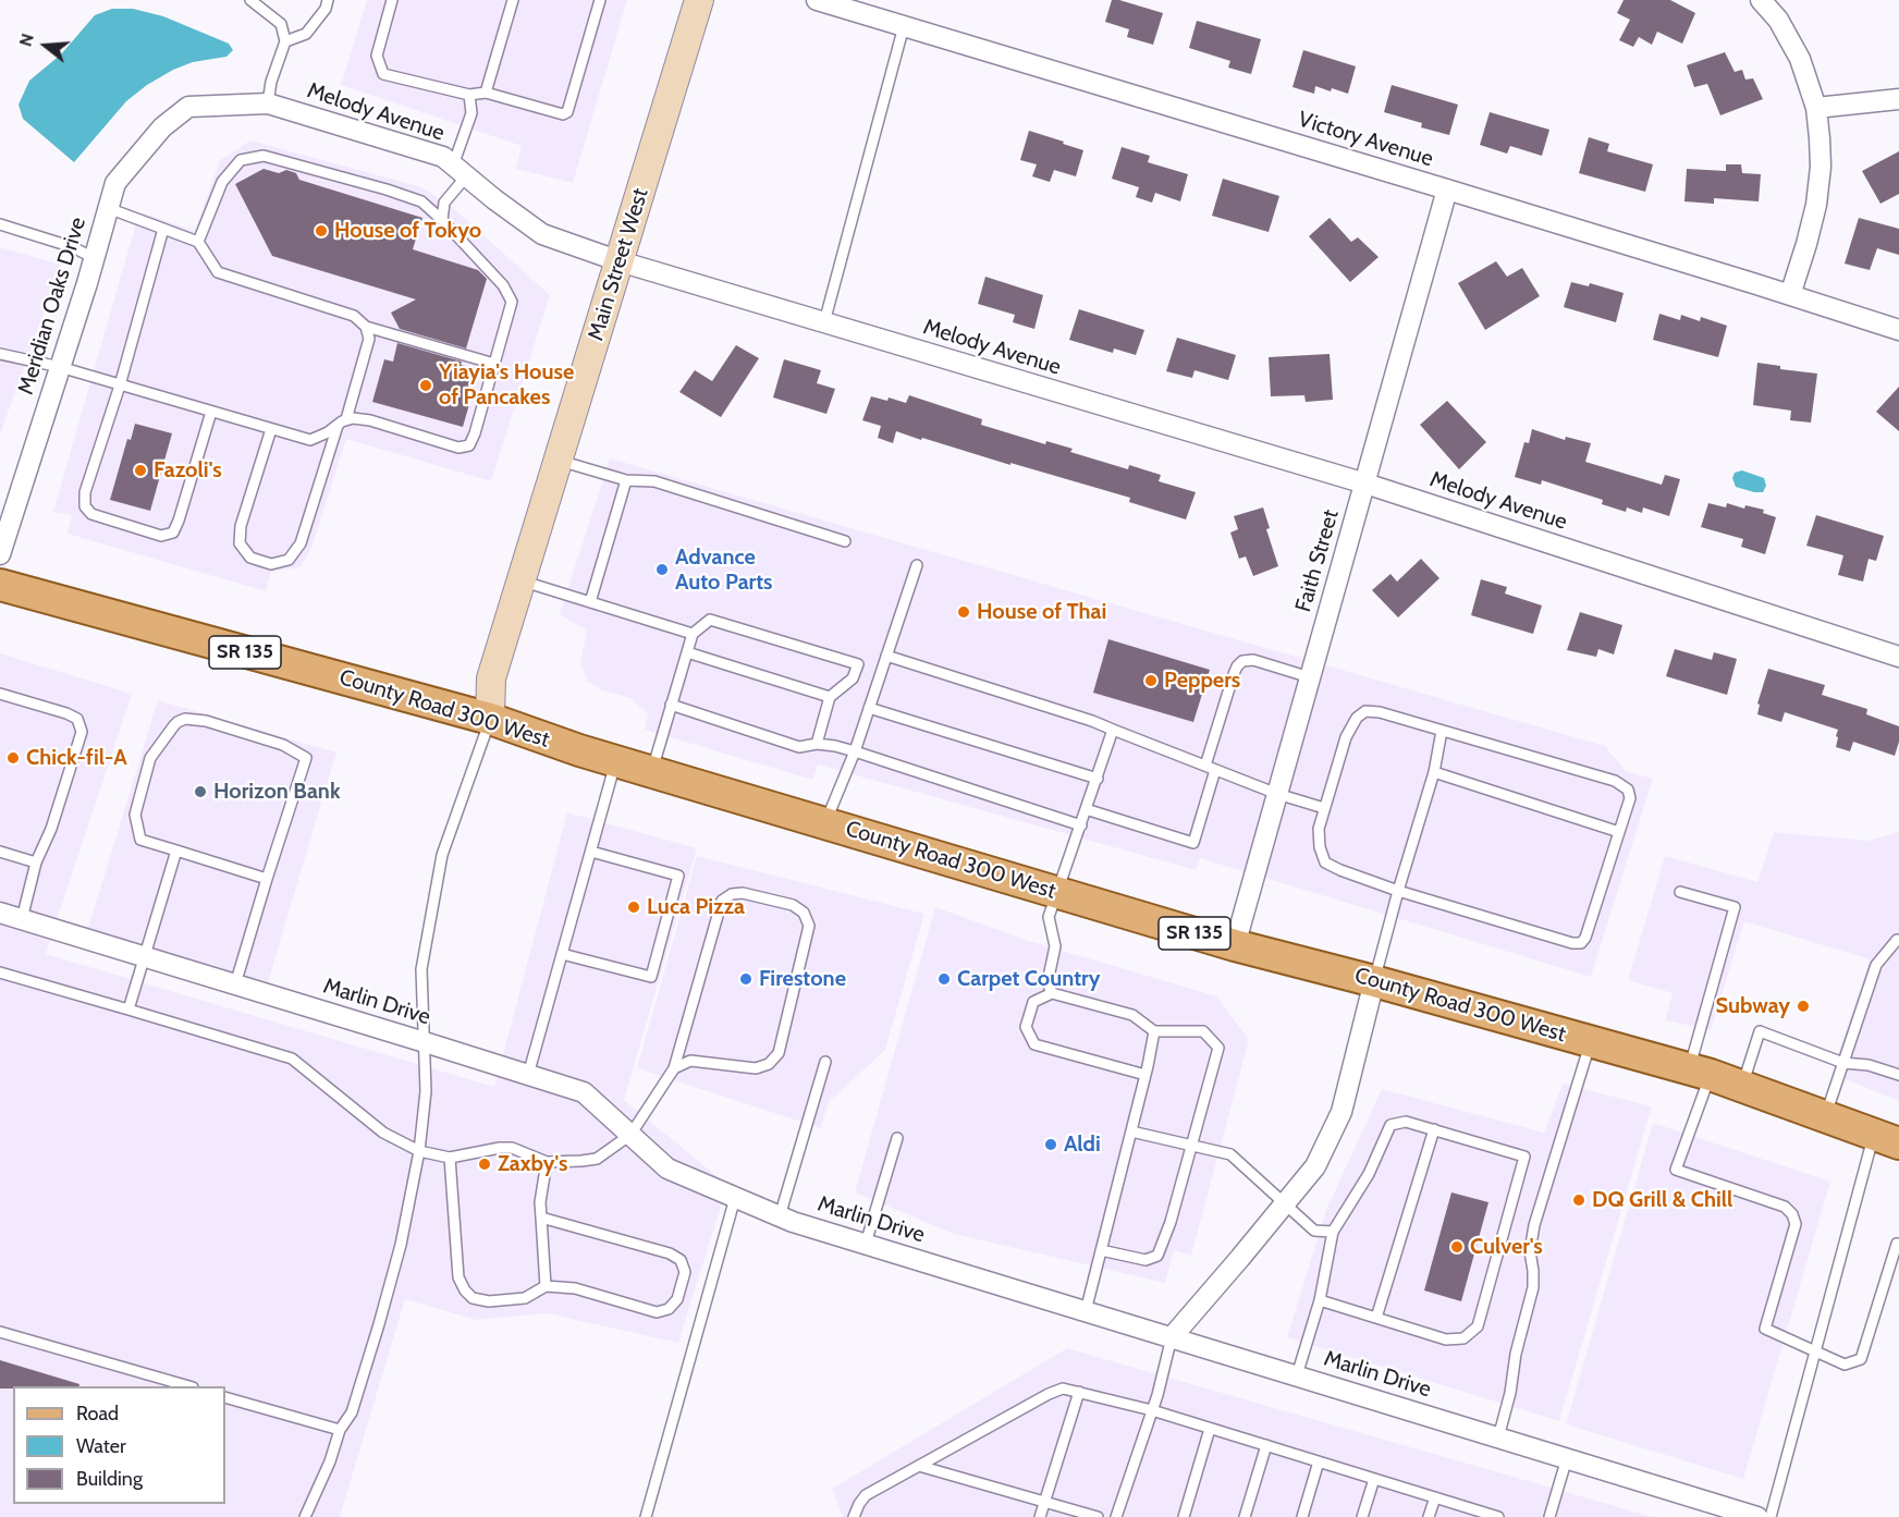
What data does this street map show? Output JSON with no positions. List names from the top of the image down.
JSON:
{
  "streets": {
    "main road": ["Main Street West", "SR 135", "County Road 300 West"],
    "street": [
      "Melody Avenue",
      "Victory Avenue",
      "Meridian Oaks Drive",
      "Faith Street",
      "Marlin Drive"
    ]
  },
  "crossings": [
    ["Melody Avenue", "Main Street West"],
    ["Melody Avenue", "Meridian Oaks Drive"],
    ["Melody Avenue", "Faith Street"],
    ["Victory Avenue", "Faith Street"],
    ["Main Street West", "County Road 300 West"],
    ["Faith Street", "County Road 300 West"]
  ],
  "places": [
    "House of Tokyo",
    "Yiayia's House of Pancakes",
    "Fazoli's",
    "Advance Auto Parts",
    "House of Thai",
    "Peppers",
    "Chick-fil-A",
    "Horizon Bank",
    "Luca Pizza",
    "Firestone",
    "Carpet Country",
    "Subway",
    "Aldi",
    "Zaxby's",
    "DQ Grill & Chill",
    "Culver's"
  ],
  "legend": ["Road", "Water", "Building"],
  "north": "left"
}
